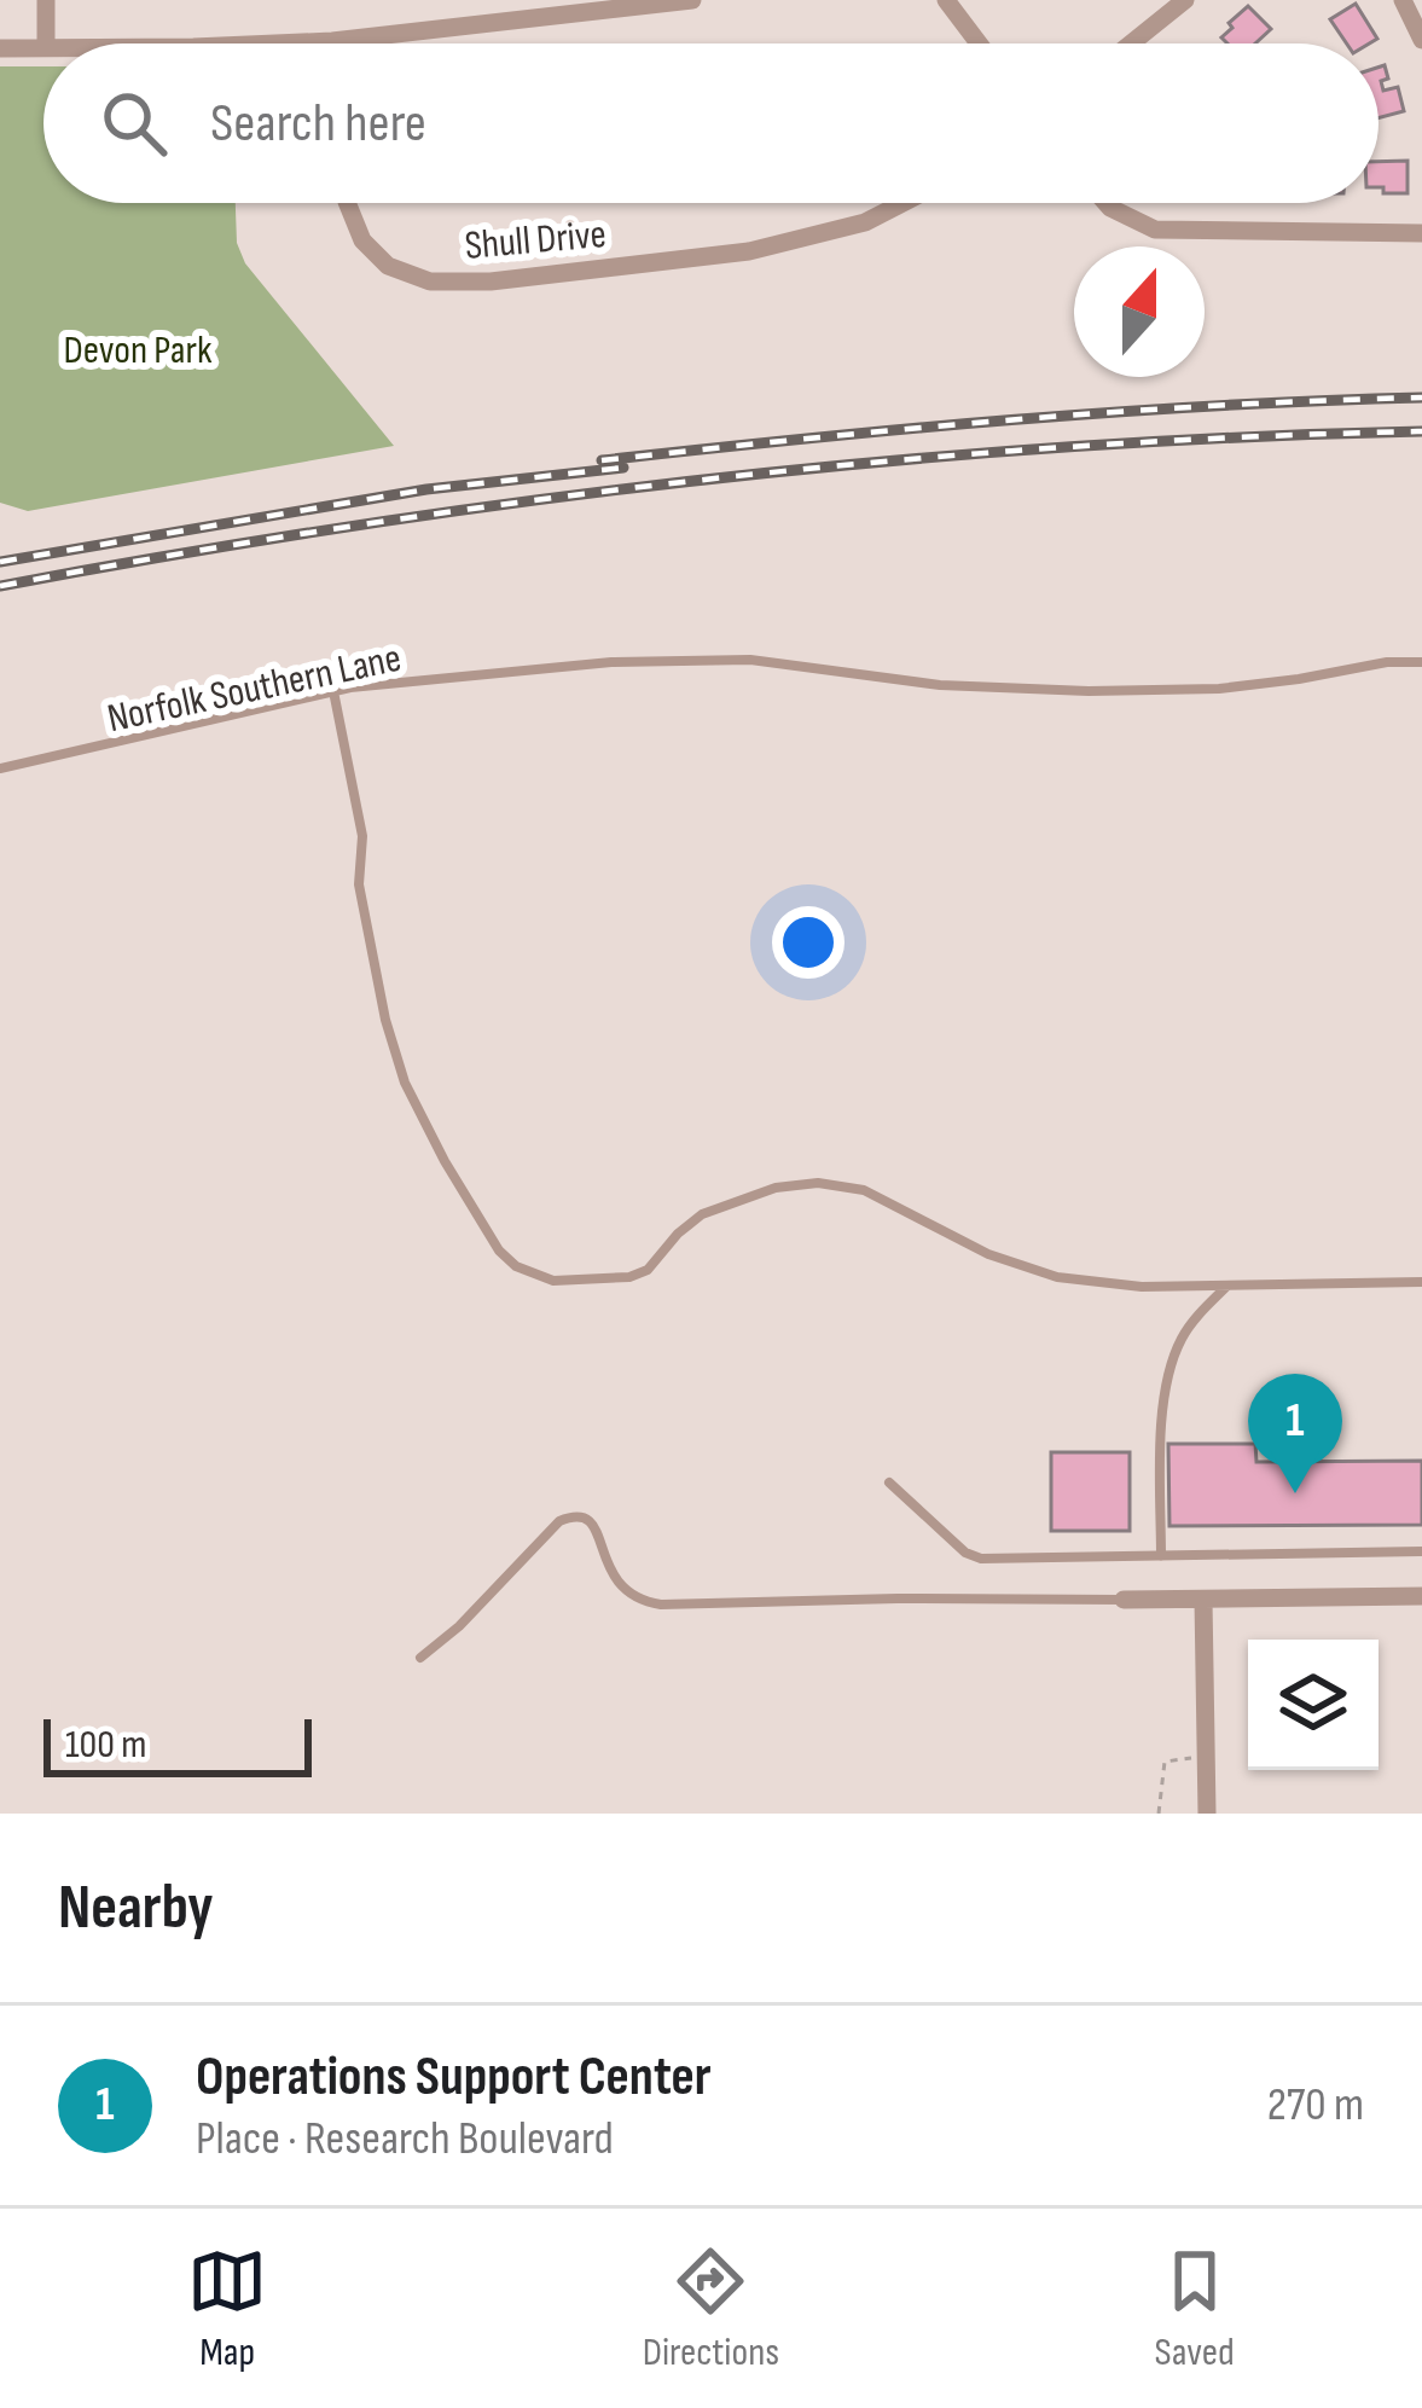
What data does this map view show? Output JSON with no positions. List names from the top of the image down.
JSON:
{
  "streets": {
    "street": ["Shull Drive"],
    "lane": ["Norfolk Southern Lane"]
  },
  "parks": ["Devon Park"],
  "scale_bar": "100 m",
  "north": "top",
  "page": {
    "search": "Search here",
    "pins": "1",
    "scale": "100 m",
    "heading": "Nearby",
    "list": [
      {
        "mark": "1",
        "name": "Operations Support Center",
        "note": "Place · Research Boulevard",
        "value": "270 m"
      }
    ],
    "nav": ["Map", "Directions", "Saved"]
  }
}
